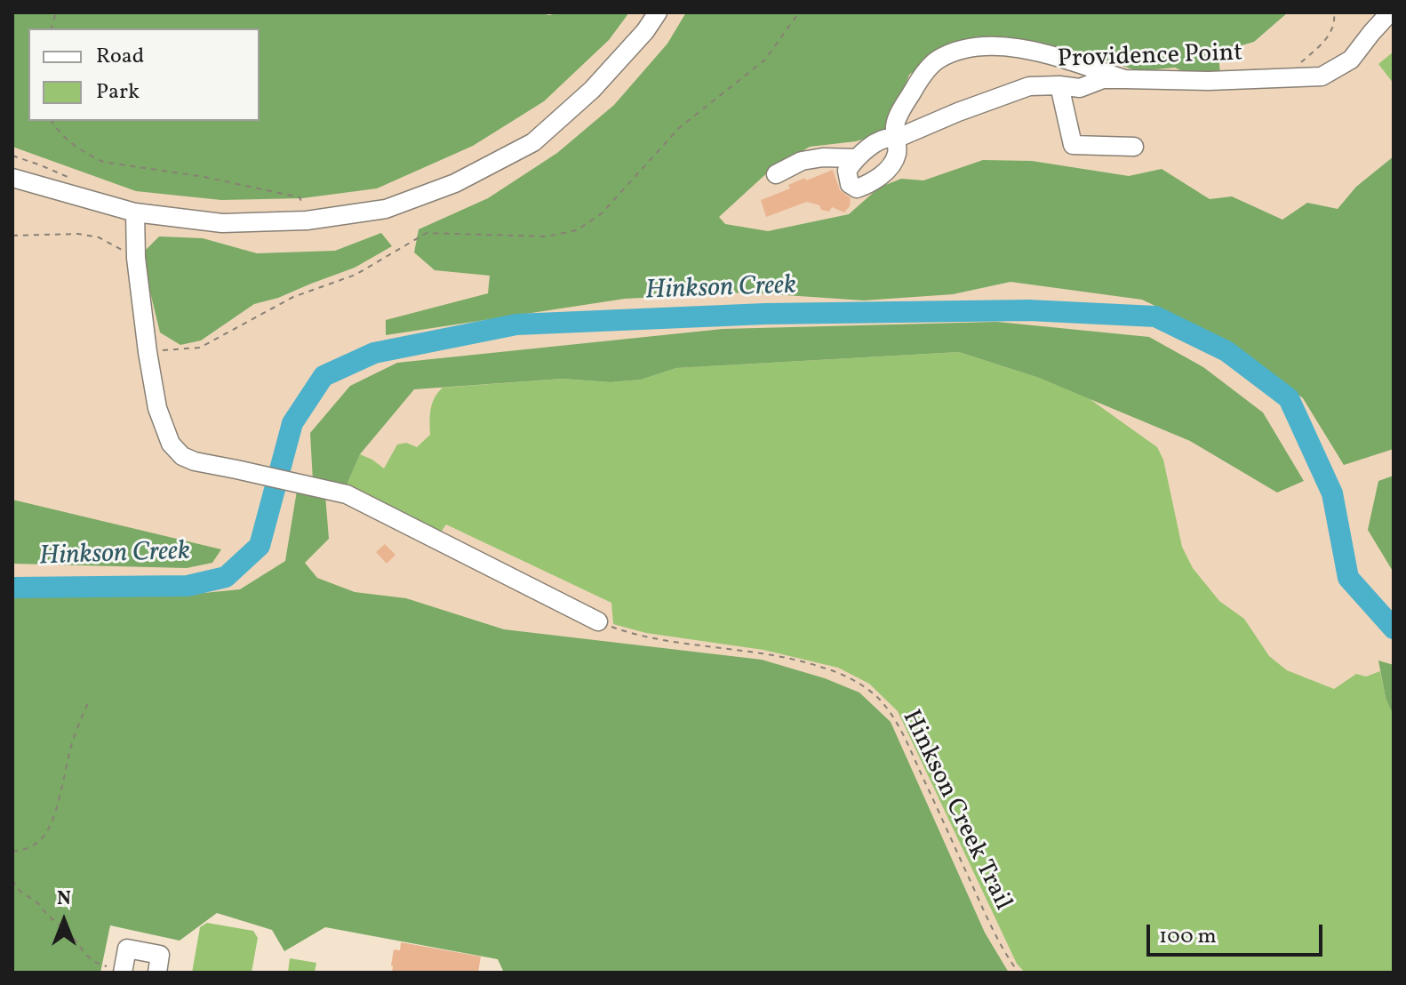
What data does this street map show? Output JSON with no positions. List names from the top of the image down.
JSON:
{
  "streets": {
    "street": ["Providence Point"],
    "path": ["Hinkson Creek Trail"]
  },
  "water": ["Hinkson Creek"],
  "legend": ["Road", "Park"],
  "scale_bar": "100 m",
  "north": "top"
}
